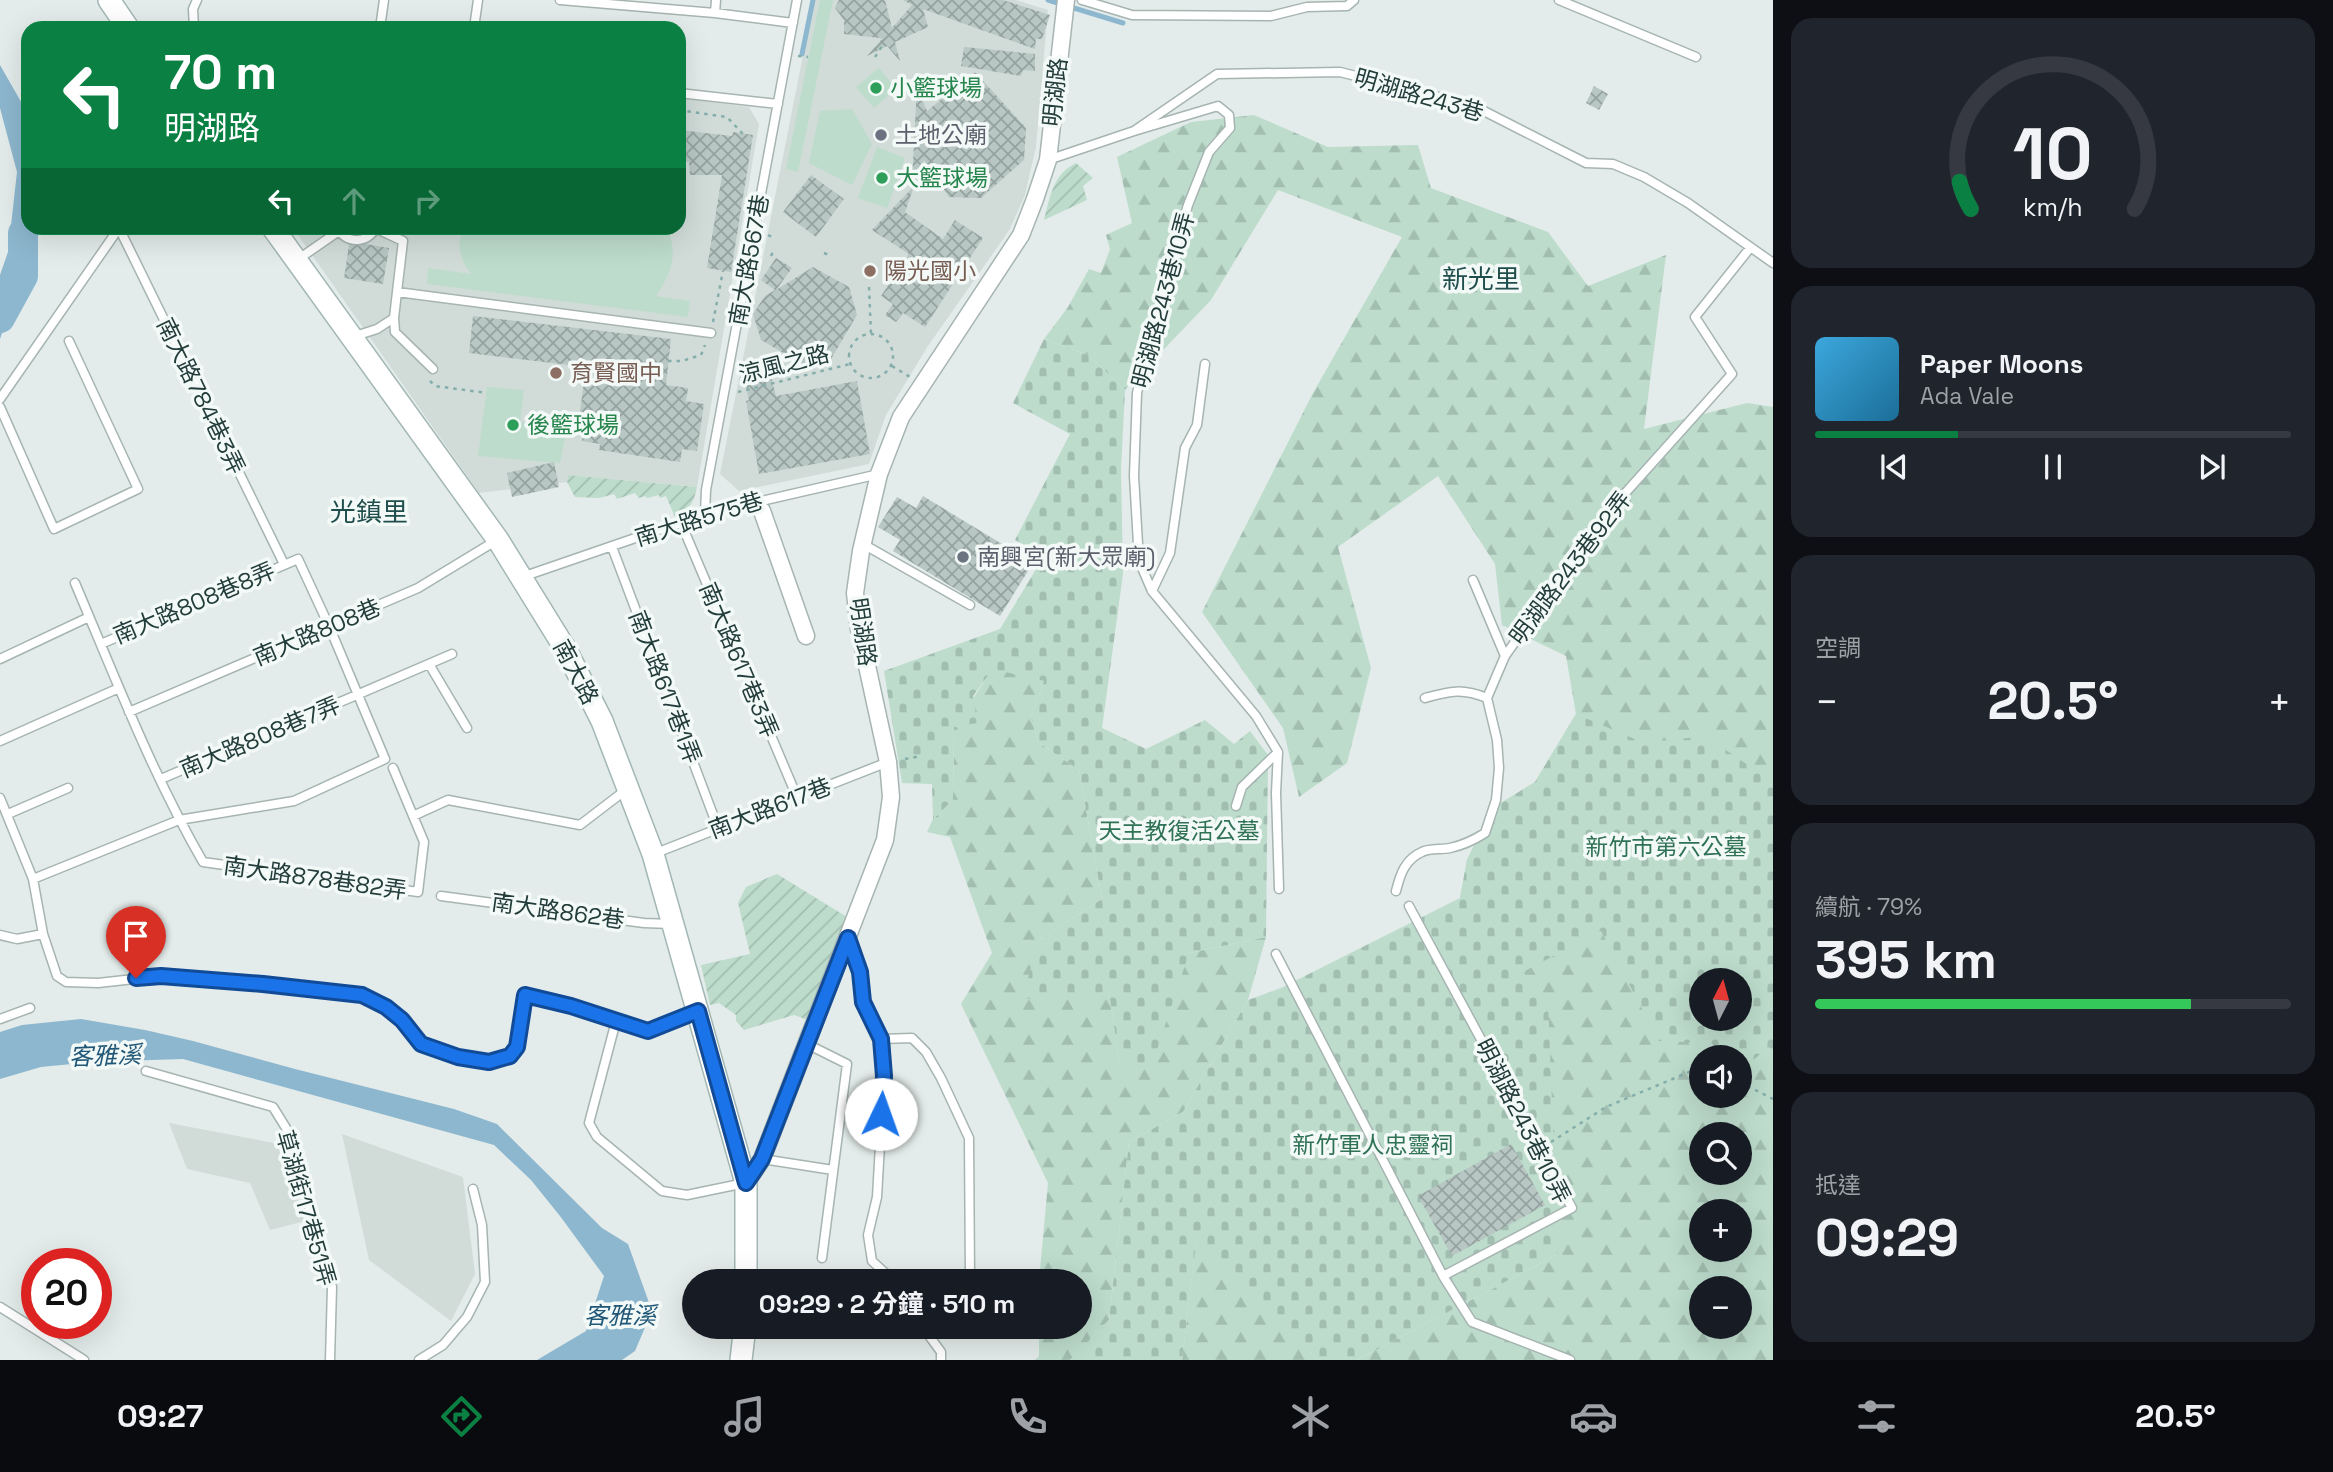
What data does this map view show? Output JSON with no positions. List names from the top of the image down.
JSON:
{
  "streets": {
    "main road": ["南大路"],
    "street": ["明湖路"],
    "lane": [
      "明湖路243巷",
      "南大路567巷",
      "明湖路243巷10弄",
      "南大路784巷3弄",
      "南大路575巷",
      "明湖路243巷92弄",
      "南大路808巷8弄",
      "南大路808巷",
      "南大路617巷3弄",
      "南大路617巷1弄",
      "南大路808巷7弄",
      "南大路617巷",
      "南大路878巷82弄",
      "南大路862巷",
      "草湖街17巷51弄"
    ],
    "path": ["涼風之路"]
  },
  "crossings": [
    ["明湖路", "明湖路243巷"],
    ["明湖路", "南大路575巷"],
    ["明湖路", "南大路"],
    ["明湖路", "南大路617巷"],
    ["明湖路243巷", "明湖路243巷10弄"],
    ["明湖路243巷", "明湖路243巷92弄"],
    ["南大路567巷", "涼風之路"],
    ["南大路567巷", "南大路575巷"],
    ["南大路784巷3弄", "南大路808巷8弄"],
    ["南大路575巷", "南大路617巷3弄"],
    ["南大路575巷", "南大路"],
    ["南大路575巷", "南大路617巷1弄"],
    ["南大路808巷8弄", "南大路808巷"],
    ["南大路808巷8弄", "南大路808巷7弄"],
    ["南大路808巷", "南大路"],
    ["南大路808巷", "南大路808巷7弄"],
    ["南大路617巷3弄", "南大路617巷"],
    ["南大路", "南大路617巷"],
    ["南大路", "南大路862巷"],
    ["南大路617巷1弄", "南大路617巷"],
    ["南大路808巷7弄", "南大路878巷82弄"]
  ],
  "districts": ["新光里", "光鎮里"],
  "water": ["客雅溪"],
  "parks": ["天主教復活公墓", "新竹市第六公墓", "新竹軍人忠靈祠"],
  "places": [
    "小籃球場",
    "土地公廟",
    "大籃球場",
    "陽光國小",
    "育賢國中",
    "後籃球場",
    "南興宮(新大眾廟)"
  ],
  "north": "top",
  "page": {
    "turn": ["70 m", "明湖路"],
    "song": ["Paper Moons", "Ada Vale"],
    "tile": [
      "空調",
      ["續航 · 79%", "395 km"],
      ["抵達", "09:29"]
    ],
    "heat": ["−", "20.5°", "+"],
    "map_buttons": ["+", "−"],
    "limit": "20",
    "trip": "09:29 · 2 分鐘 · 510 m",
    "tabs": ["09:27", "20.5°"],
    "gauge": ["10", "km/h"]
  }
}
